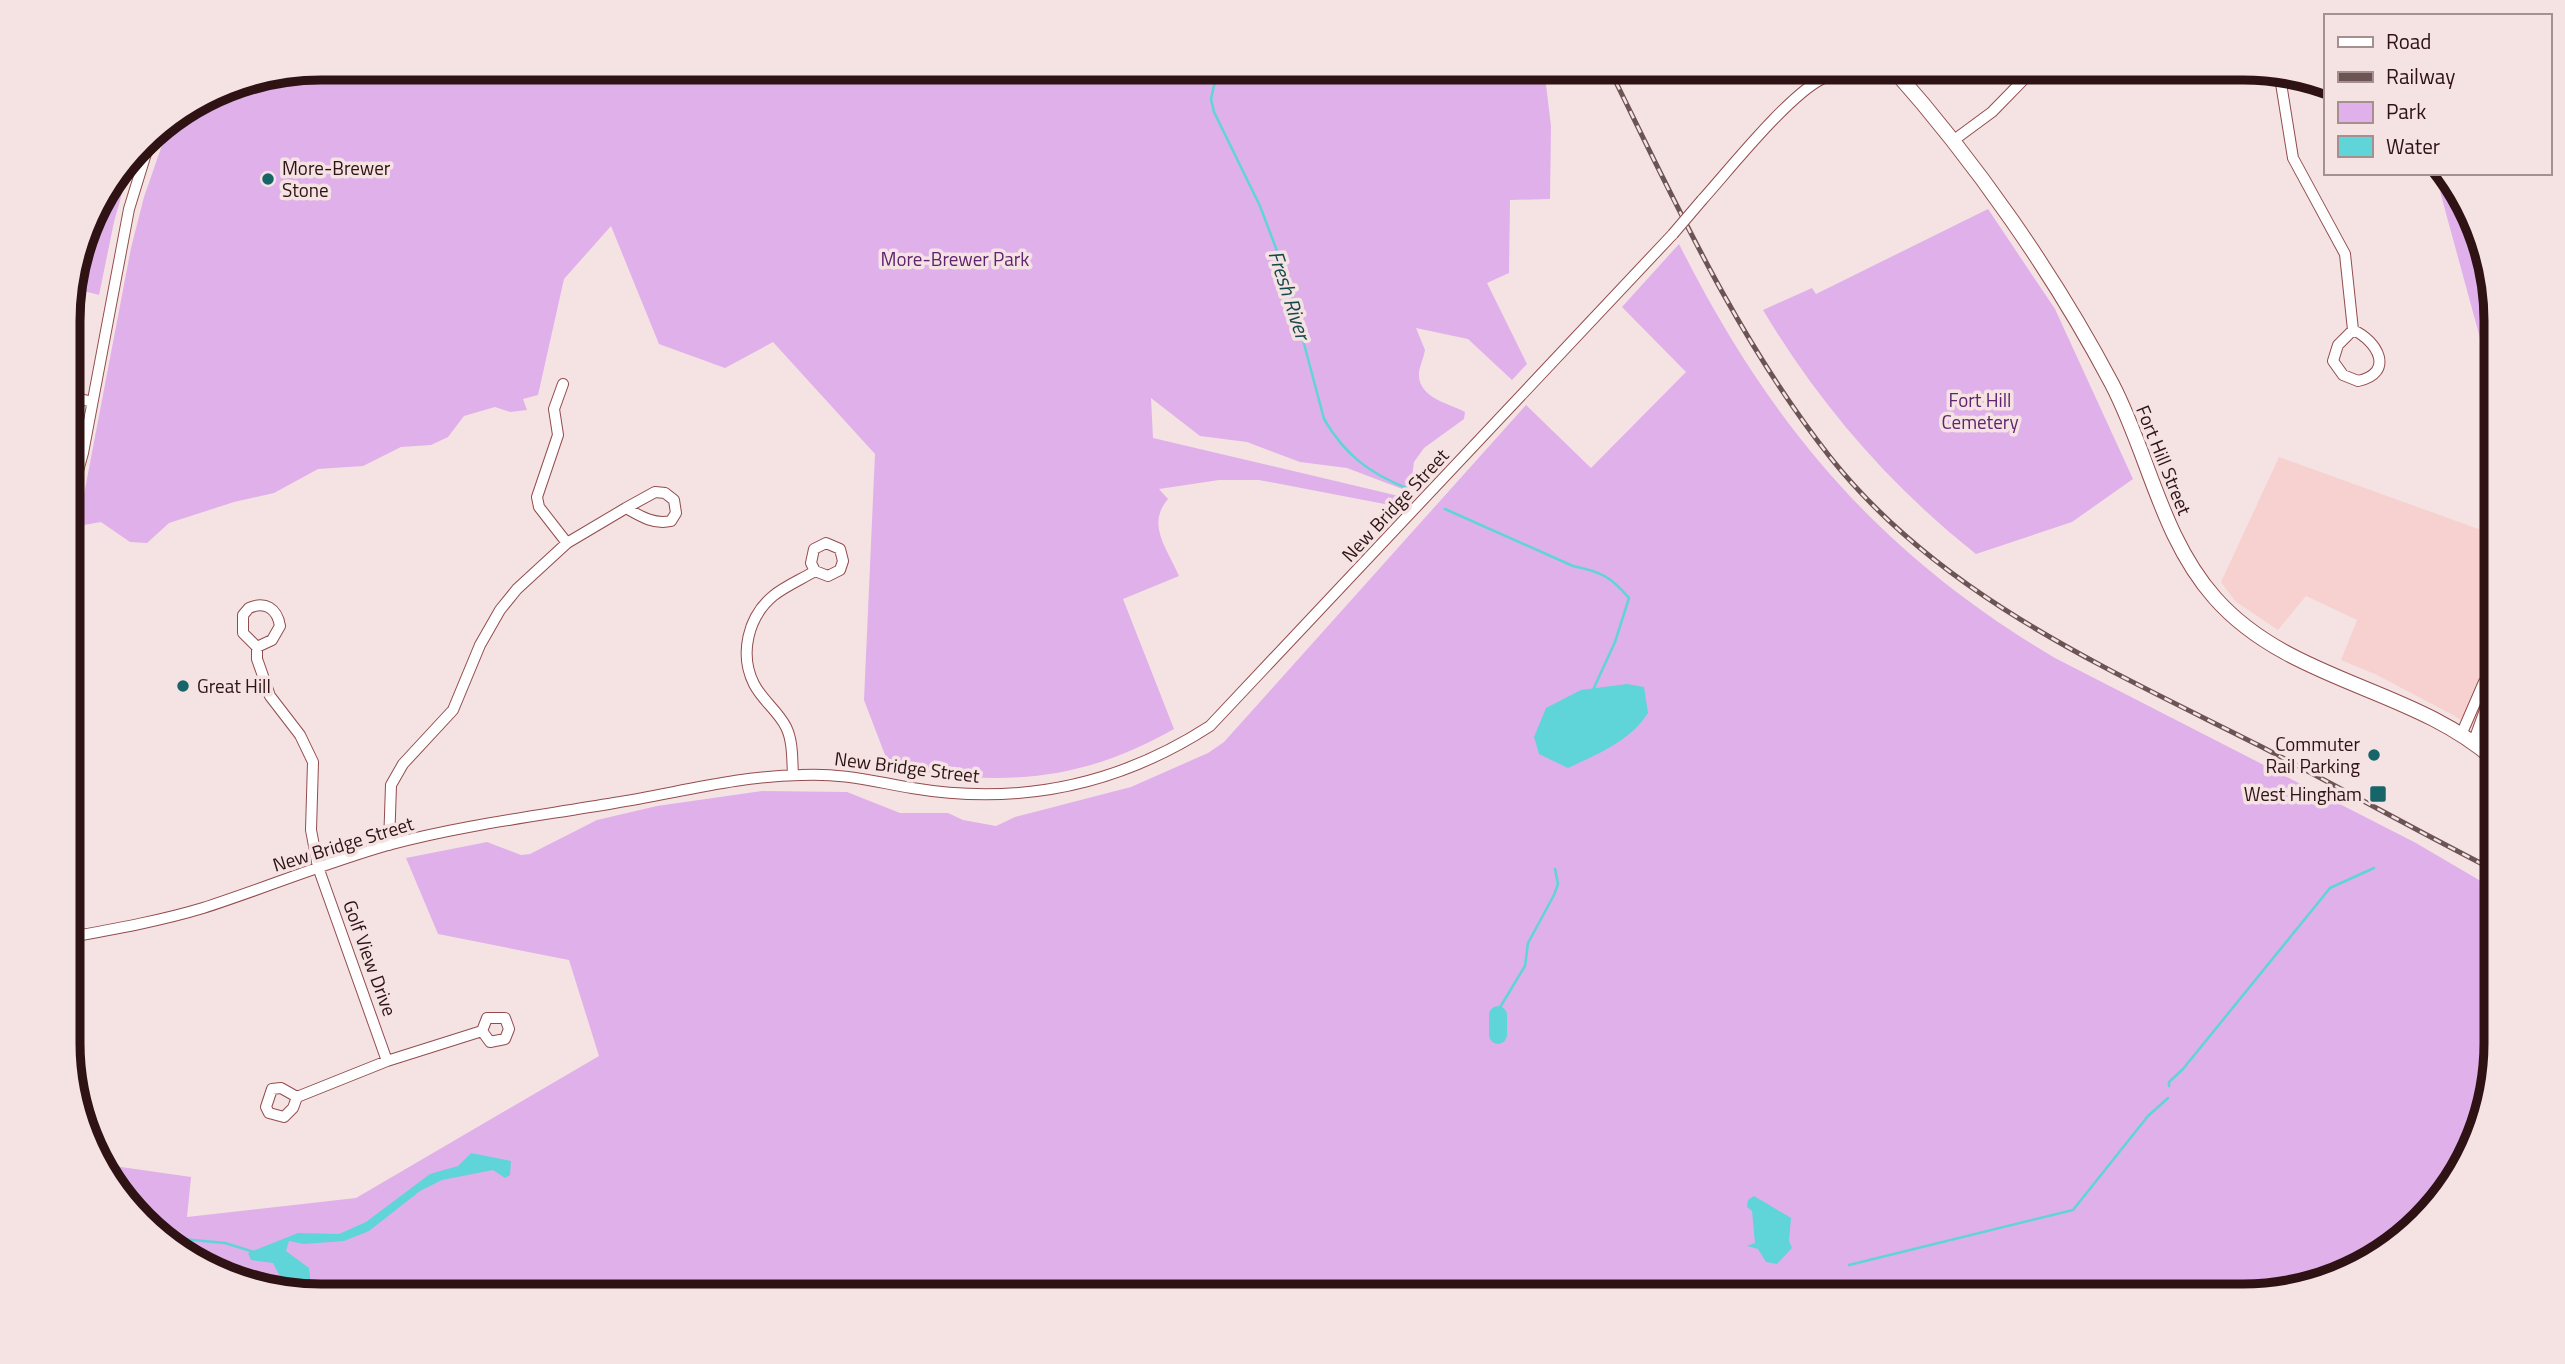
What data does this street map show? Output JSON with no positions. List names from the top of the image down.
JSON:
{
  "streets": {
    "main road": ["Fort Hill Street"],
    "street": ["New Bridge Street", "Golf View Drive"]
  },
  "crossings": [
    ["New Bridge Street", "Golf View Drive"]
  ],
  "water": ["Fresh River"],
  "parks": ["More-Brewer Park", "Fort Hill Cemetery"],
  "places": {
    "other": ["More-Brewer Stone", "Great Hill", "Commuter Rail Parking"],
    "transit": ["West Hingham"]
  },
  "legend": [
    "Road",
    "Railway",
    "Park",
    "Water"
  ]
}
